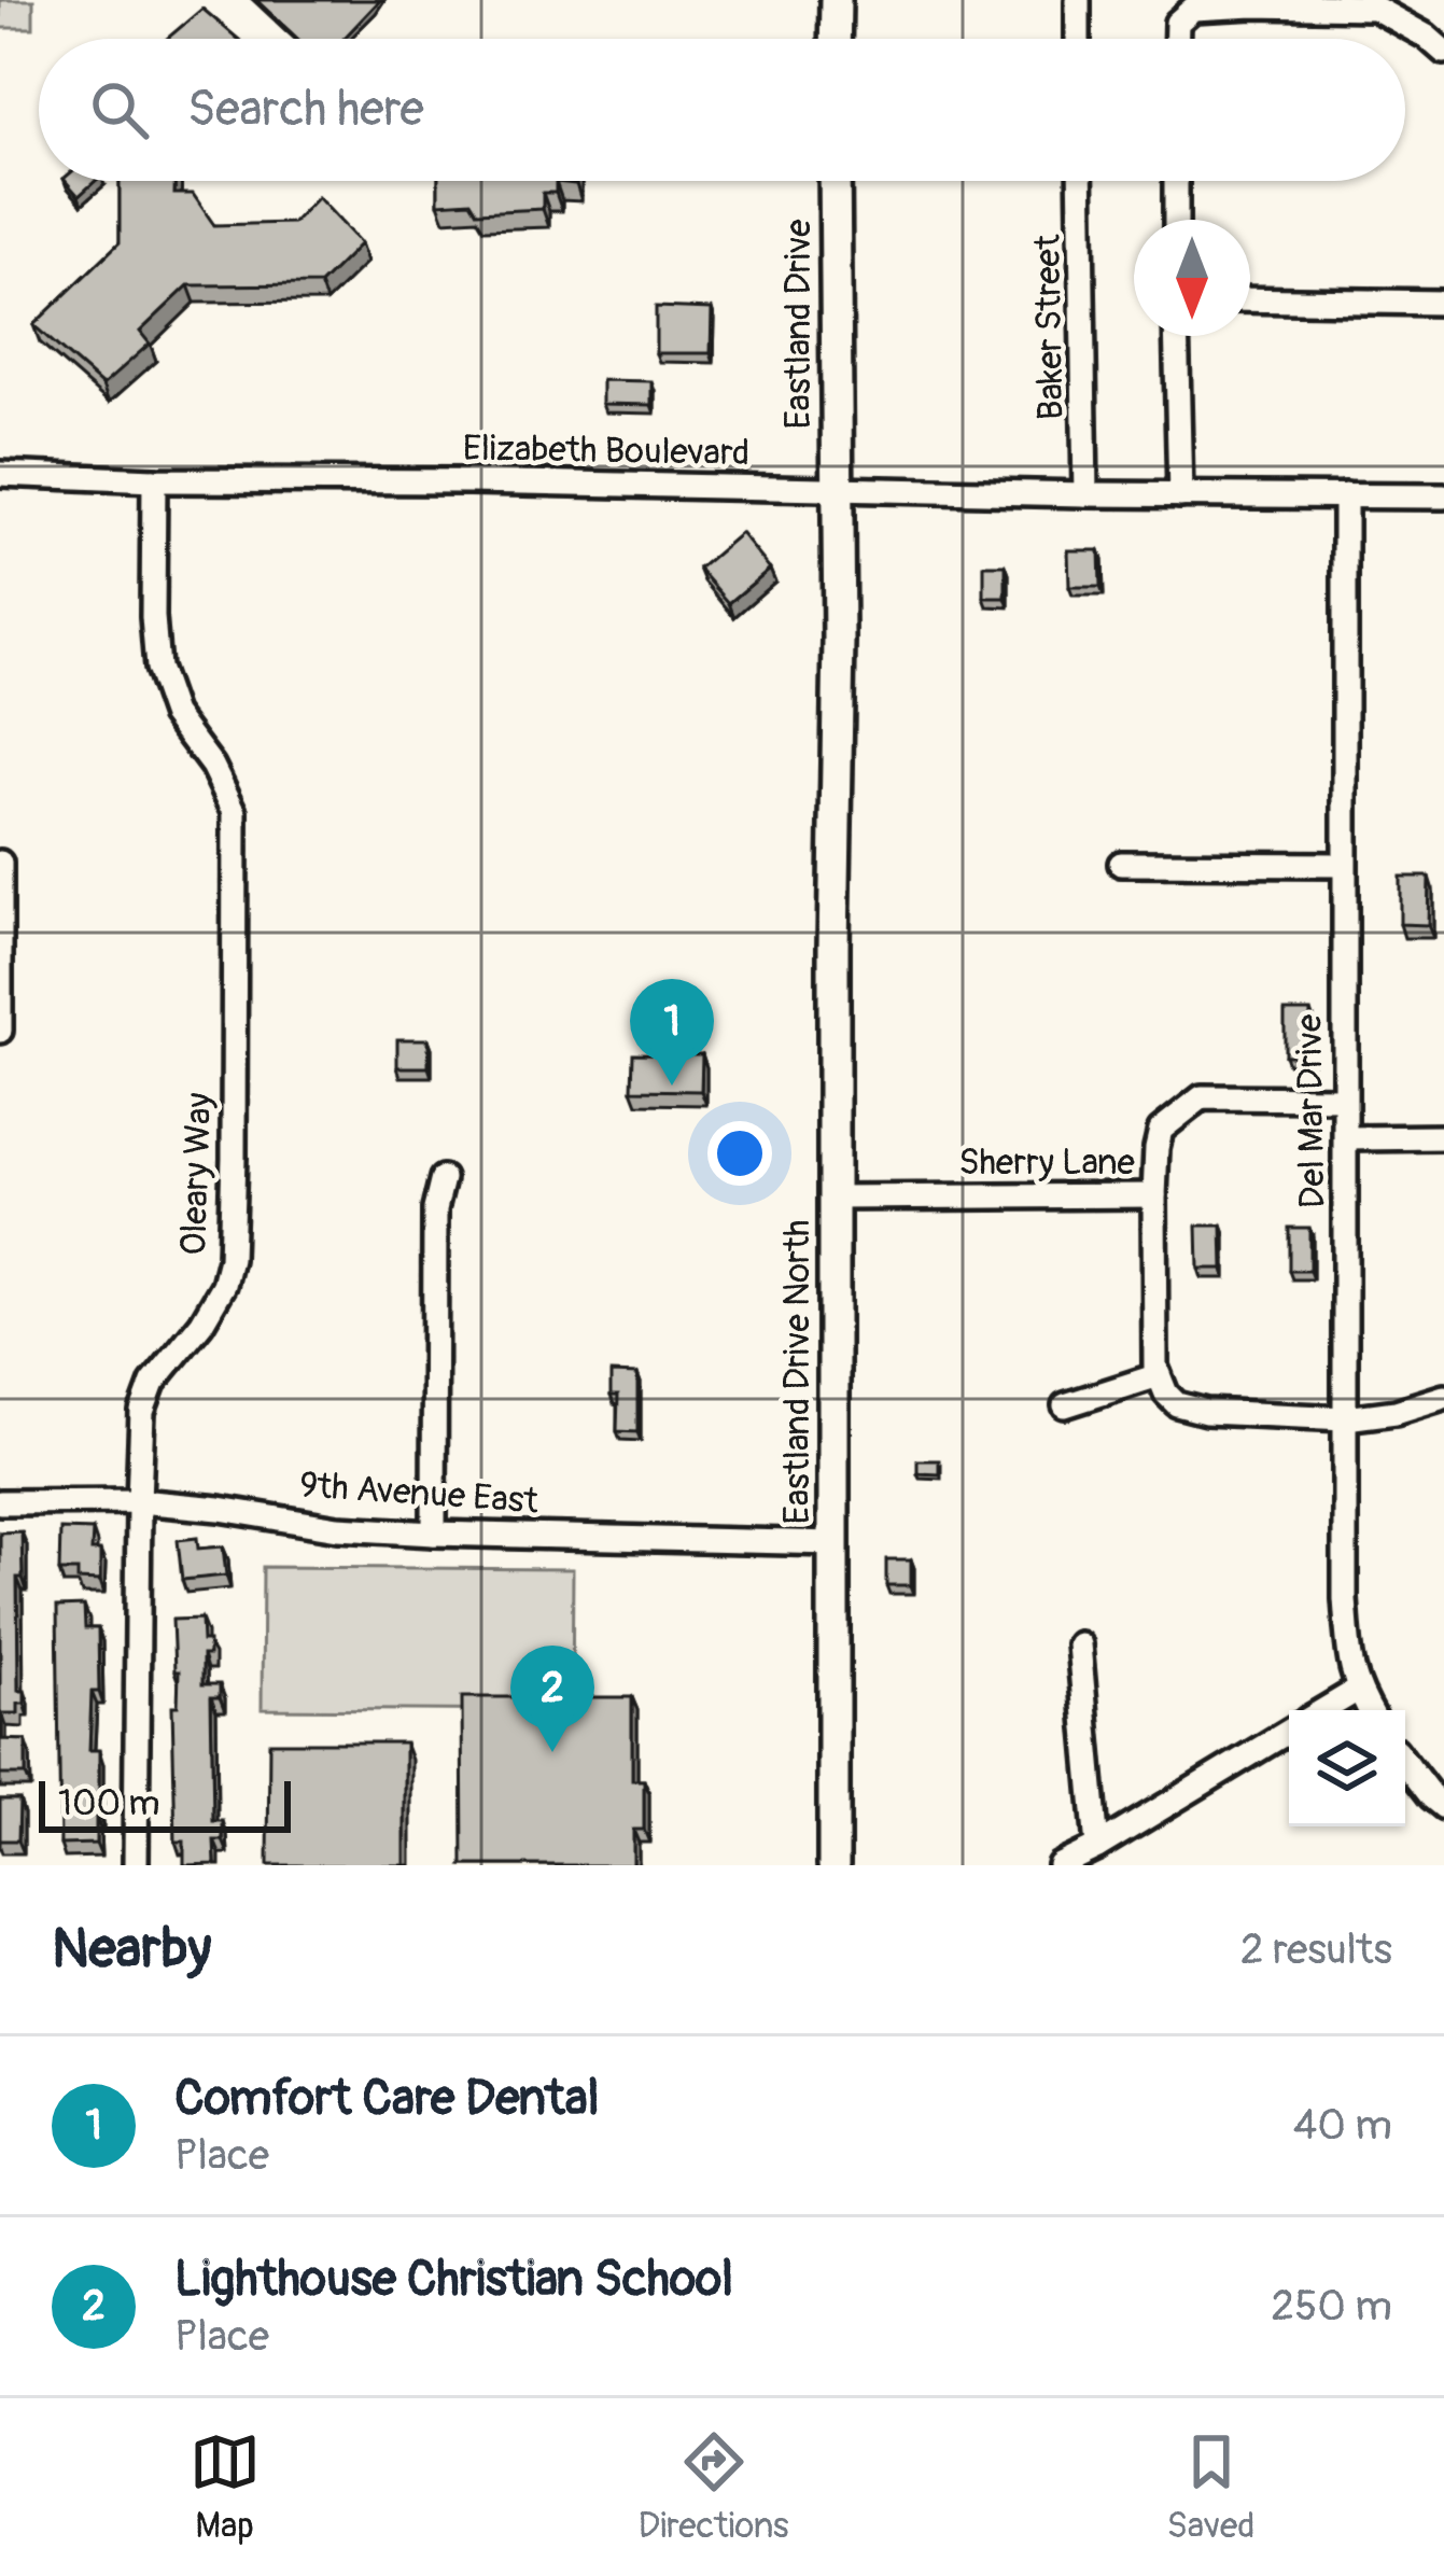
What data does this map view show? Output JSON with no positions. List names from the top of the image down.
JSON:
{
  "streets": {
    "main road": ["Eastland Drive", "Eastland Drive North"],
    "street": [
      "Baker Street",
      "Elizabeth Boulevard",
      "Del Mar Drive",
      "Sherry Lane",
      "Oleary Way",
      "9th Avenue East"
    ]
  },
  "crossings": [
    ["Eastland Drive", "Elizabeth Boulevard"],
    ["Eastland Drive", "Eastland Drive North"],
    ["Baker Street", "Elizabeth Boulevard"],
    ["Elizabeth Boulevard", "Del Mar Drive"],
    ["Elizabeth Boulevard", "Oleary Way"],
    ["Elizabeth Boulevard", "Eastland Drive North"],
    ["Del Mar Drive", "Sherry Lane"],
    ["Sherry Lane", "Eastland Drive North"],
    ["Oleary Way", "9th Avenue East"],
    ["Eastland Drive North", "9th Avenue East"]
  ],
  "scale_bar": "100 m",
  "north": "bottom",
  "page": {
    "search": "Search here",
    "pins": ["1", "2"],
    "scale": "100 m",
    "heading": ["Nearby", "2 results"],
    "list": [
      {
        "mark": "1",
        "name": "Comfort Care Dental",
        "note": "Place",
        "value": "40 m"
      },
      {
        "mark": "2",
        "name": "Lighthouse Christian School",
        "note": "Place",
        "value": "250 m"
      }
    ],
    "nav": ["Map", "Directions", "Saved"]
  }
}
